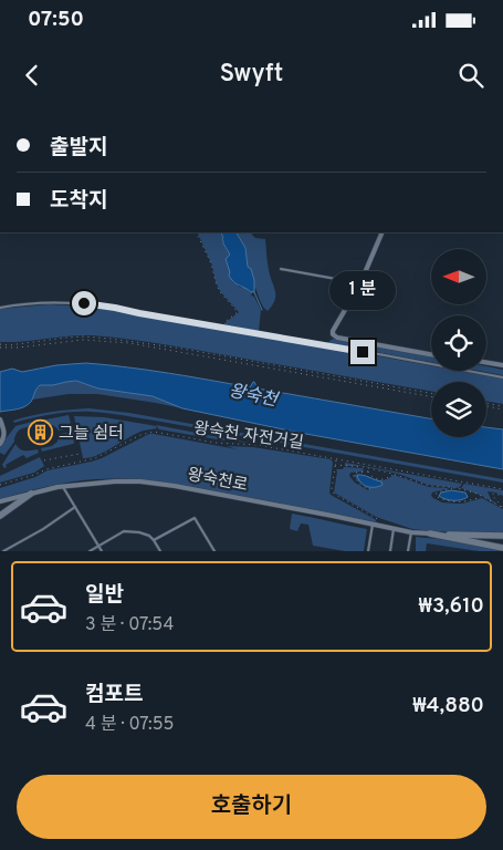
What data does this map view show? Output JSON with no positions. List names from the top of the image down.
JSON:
{
  "streets": {
    "street": ["왕숙천로"],
    "path": ["왕숙천 자전거길"]
  },
  "water": ["왕숙천"],
  "places": {
    "building": ["그늘 쉼터"]
  },
  "north": "left",
  "page": {
    "status": "07:50",
    "header": "Swyft",
    "banner": ["출발지", "도착지"],
    "bubble": "1 분",
    "list": [
      {
        "name": "일반",
        "note": "3 분 · 07:54",
        "value": "₩3,610"
      },
      {
        "name": "컴포트",
        "note": "4 분 · 07:55",
        "value": "₩4,880"
      }
    ],
    "buttons": "호출하기"
  }
}
